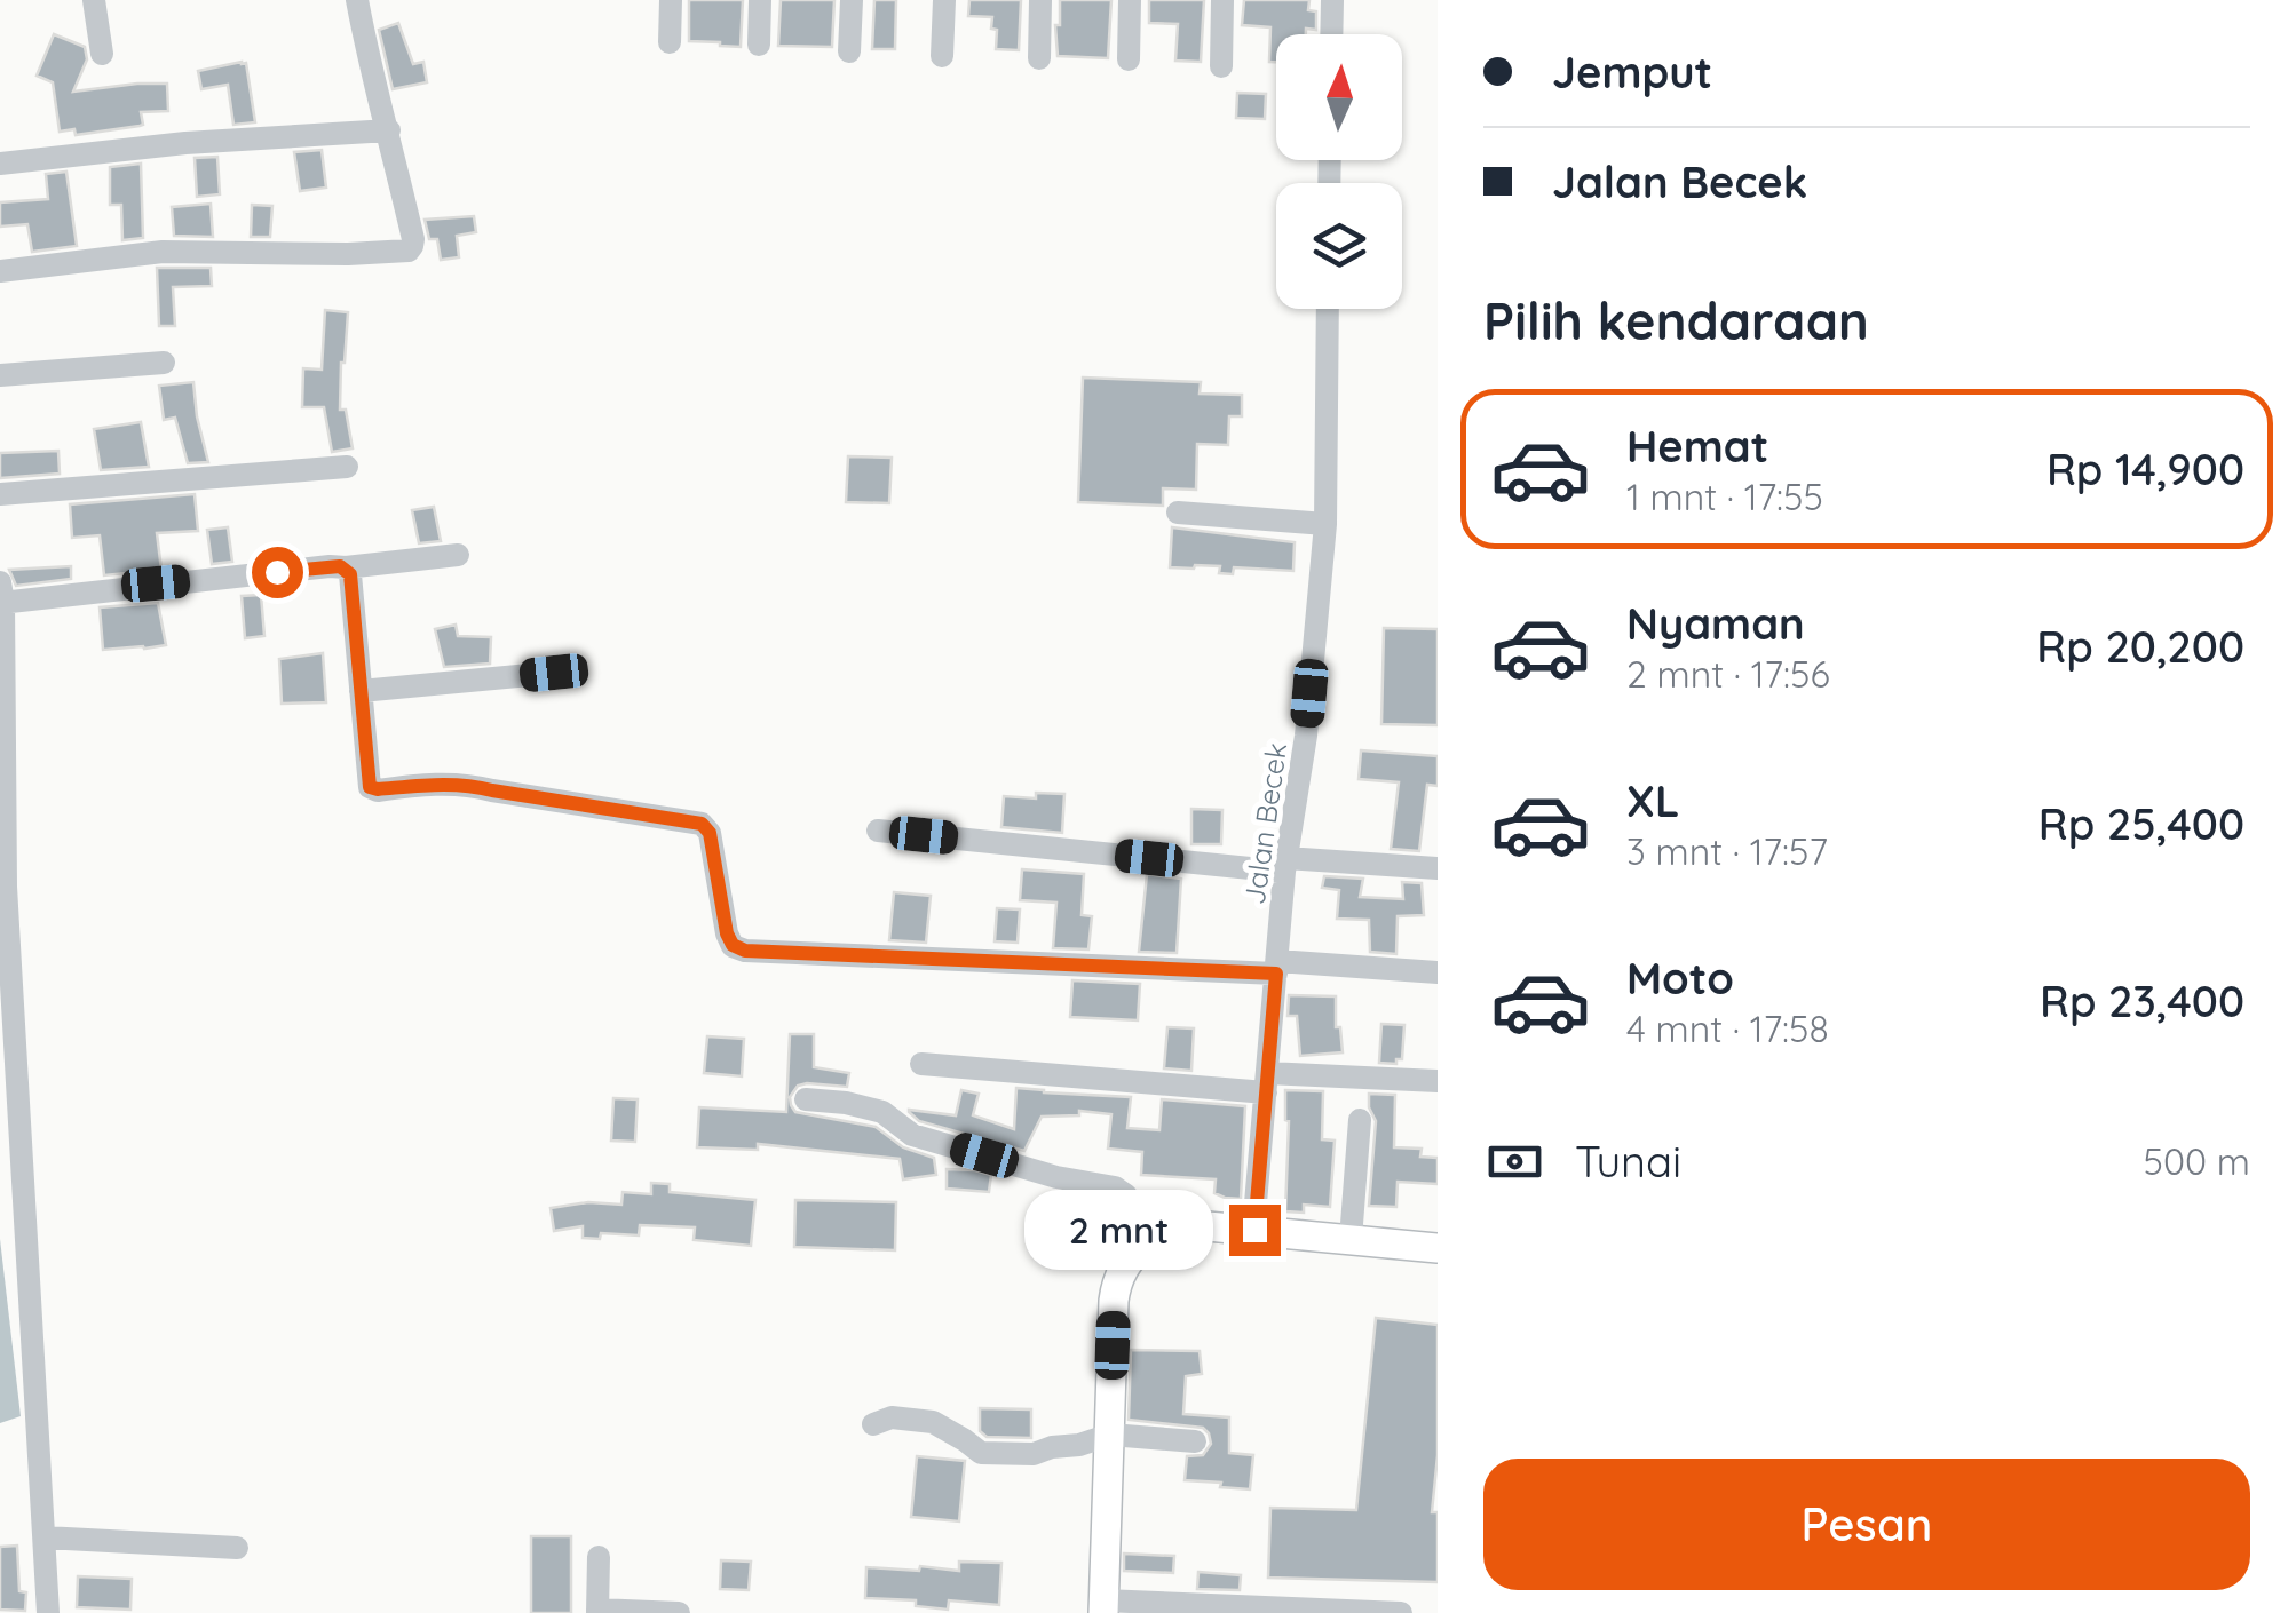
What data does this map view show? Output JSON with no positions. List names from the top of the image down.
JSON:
{
  "streets": {
    "street": ["Jalan Becek"]
  },
  "north": "top",
  "page": {
    "banner": ["Jemput", "Jalan Becek"],
    "heading": "Pilih kendaraan",
    "list": [
      {
        "name": "Hemat",
        "note": "1 mnt · 17:55",
        "value": "Rp 14,900"
      },
      {
        "name": "Nyaman",
        "note": "2 mnt · 17:56",
        "value": "Rp 20,200"
      },
      {
        "name": "XL",
        "note": "3 mnt · 17:57",
        "value": "Rp 25,400"
      },
      {
        "name": "Moto",
        "note": "4 mnt · 17:58",
        "value": "Rp 23,400"
      }
    ],
    "pay": ["Tunai", "500 m"],
    "bubble": "2 mnt",
    "buttons": "Pesan"
  }
}
